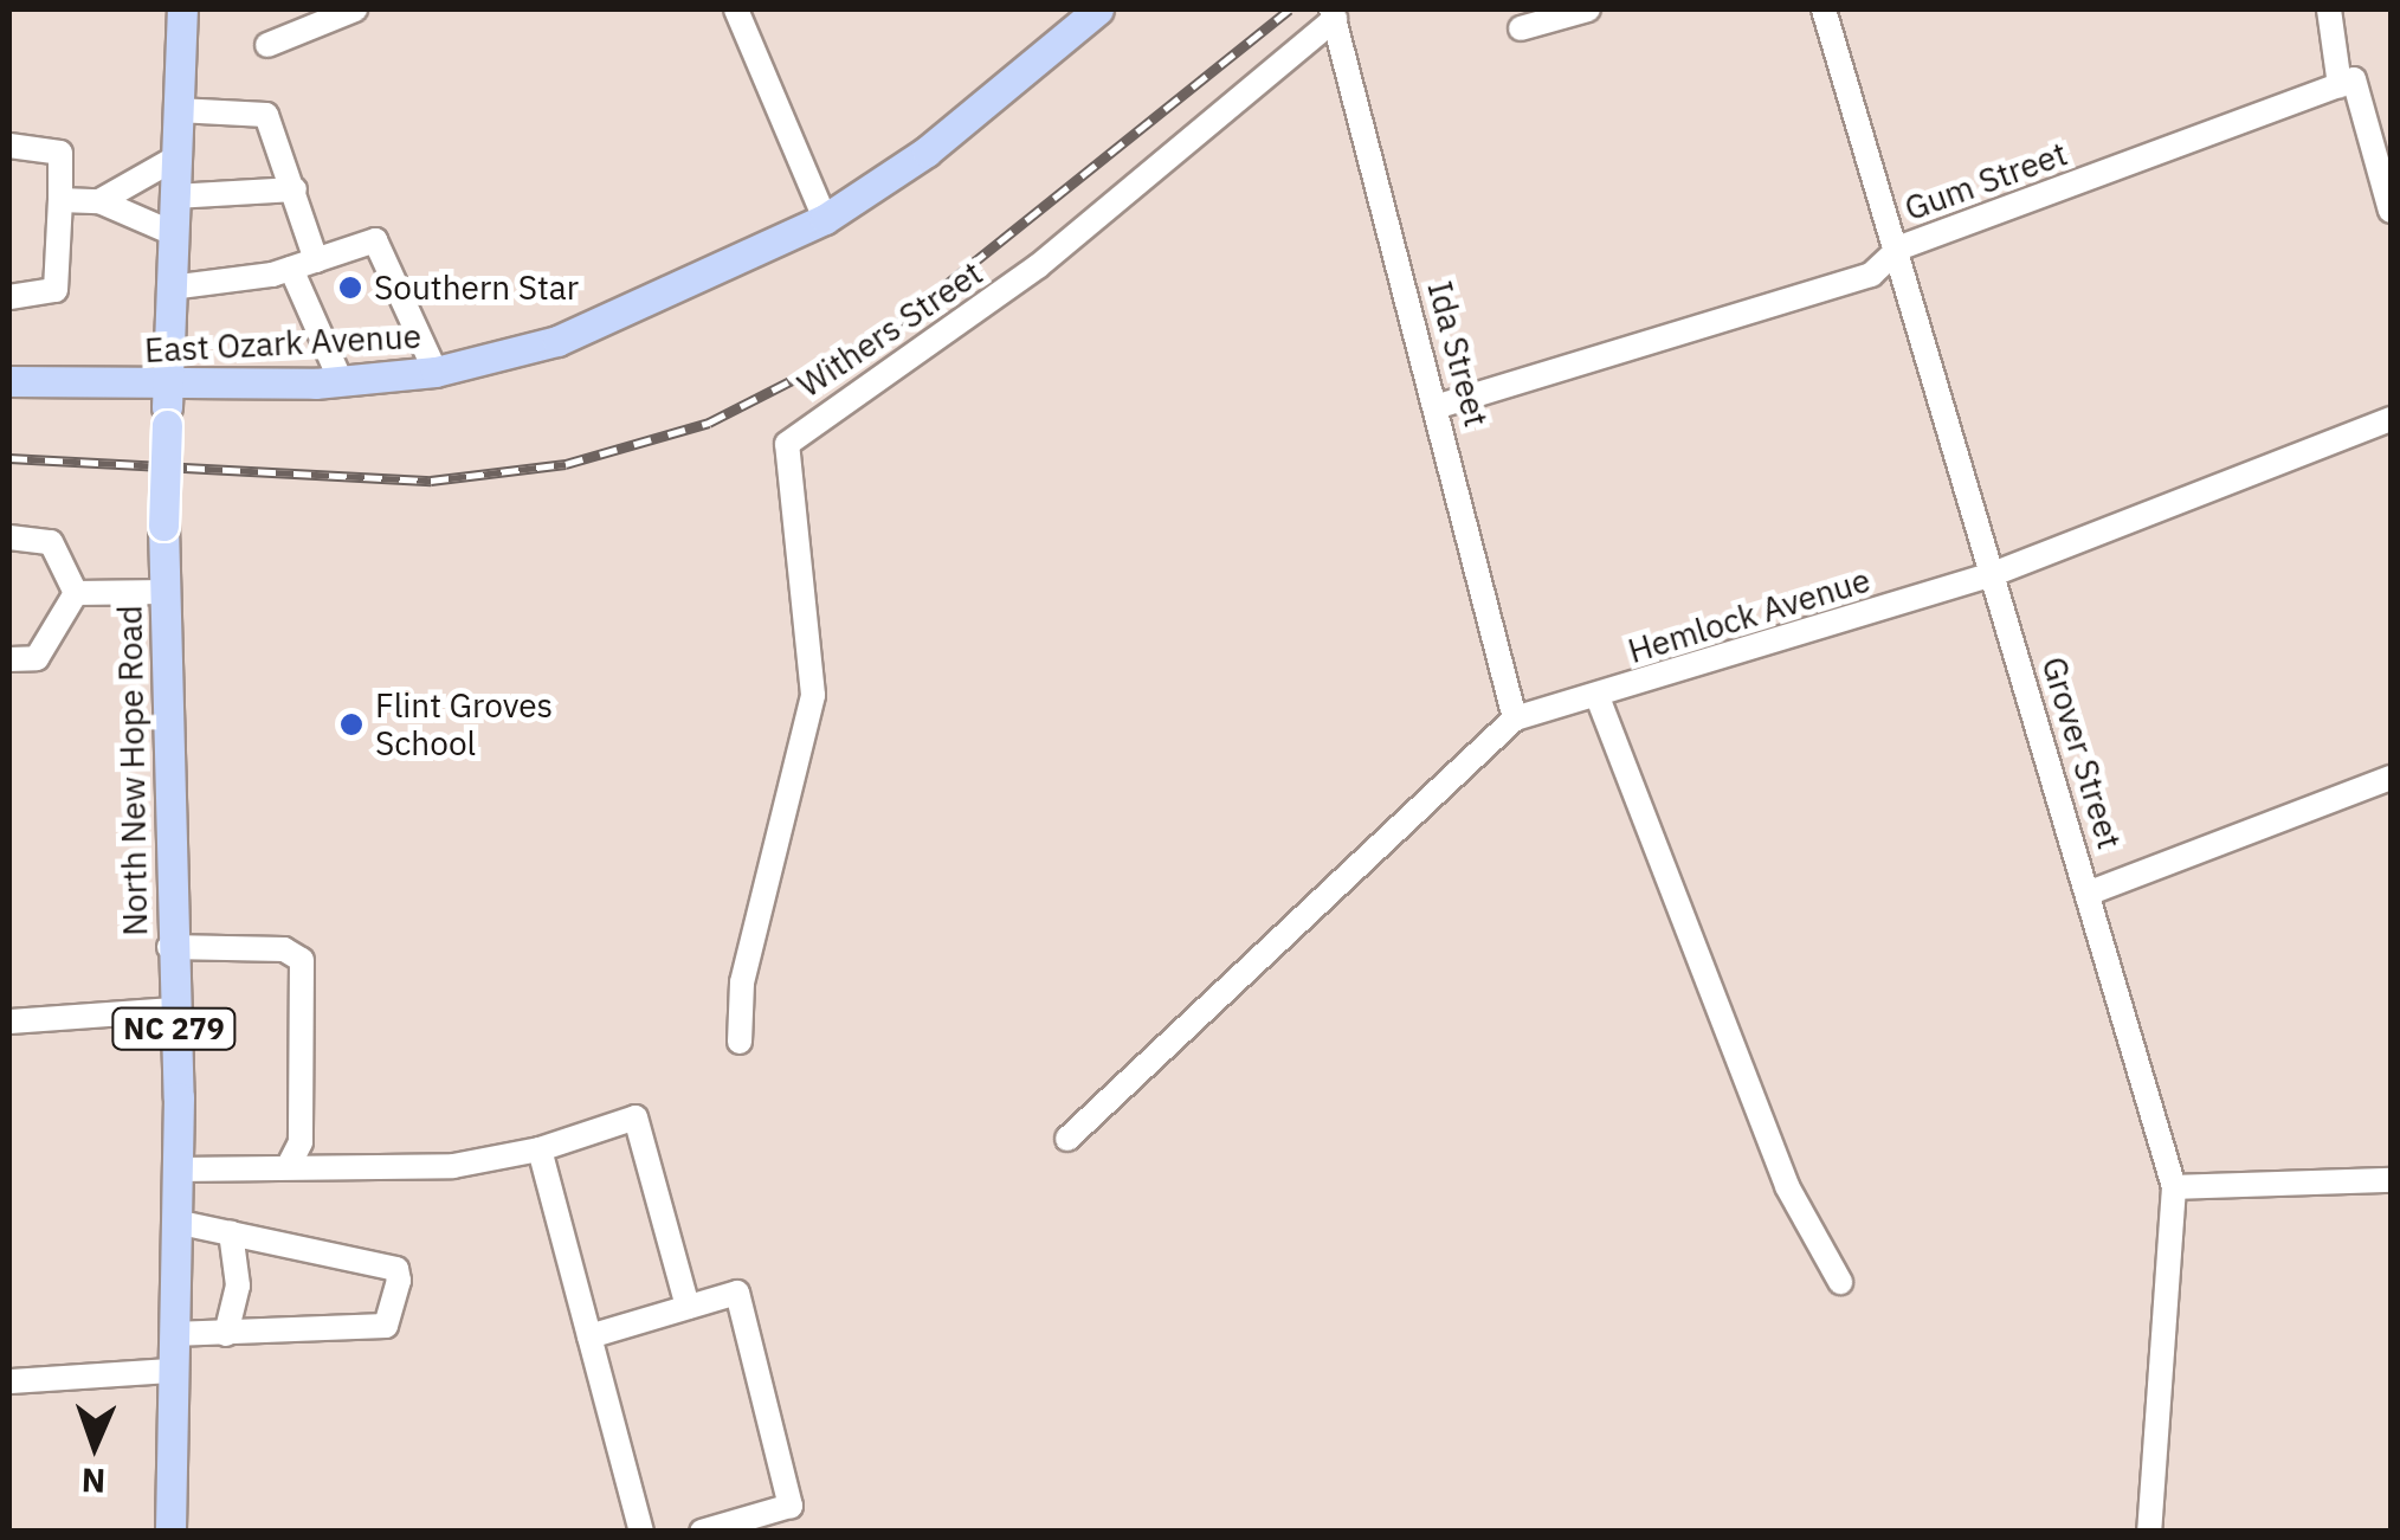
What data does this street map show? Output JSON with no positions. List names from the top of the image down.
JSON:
{
  "streets": {
    "main road": ["East Ozark Avenue", "North New Hope Road", "NC 279"],
    "street": [
      "Gum Street",
      "Withers Street",
      "Ida Street",
      "Hemlock Avenue",
      "Grover Street"
    ]
  },
  "crossings": [
    ["Gum Street", "Ida Street"],
    ["Gum Street", "Grover Street"],
    ["Withers Street", "Ida Street"],
    ["East Ozark Avenue", "North New Hope Road"],
    ["Ida Street", "Hemlock Avenue"],
    ["Hemlock Avenue", "Grover Street"]
  ],
  "places": ["Southern Star", "Flint Groves School"],
  "north": "bottom"
}
